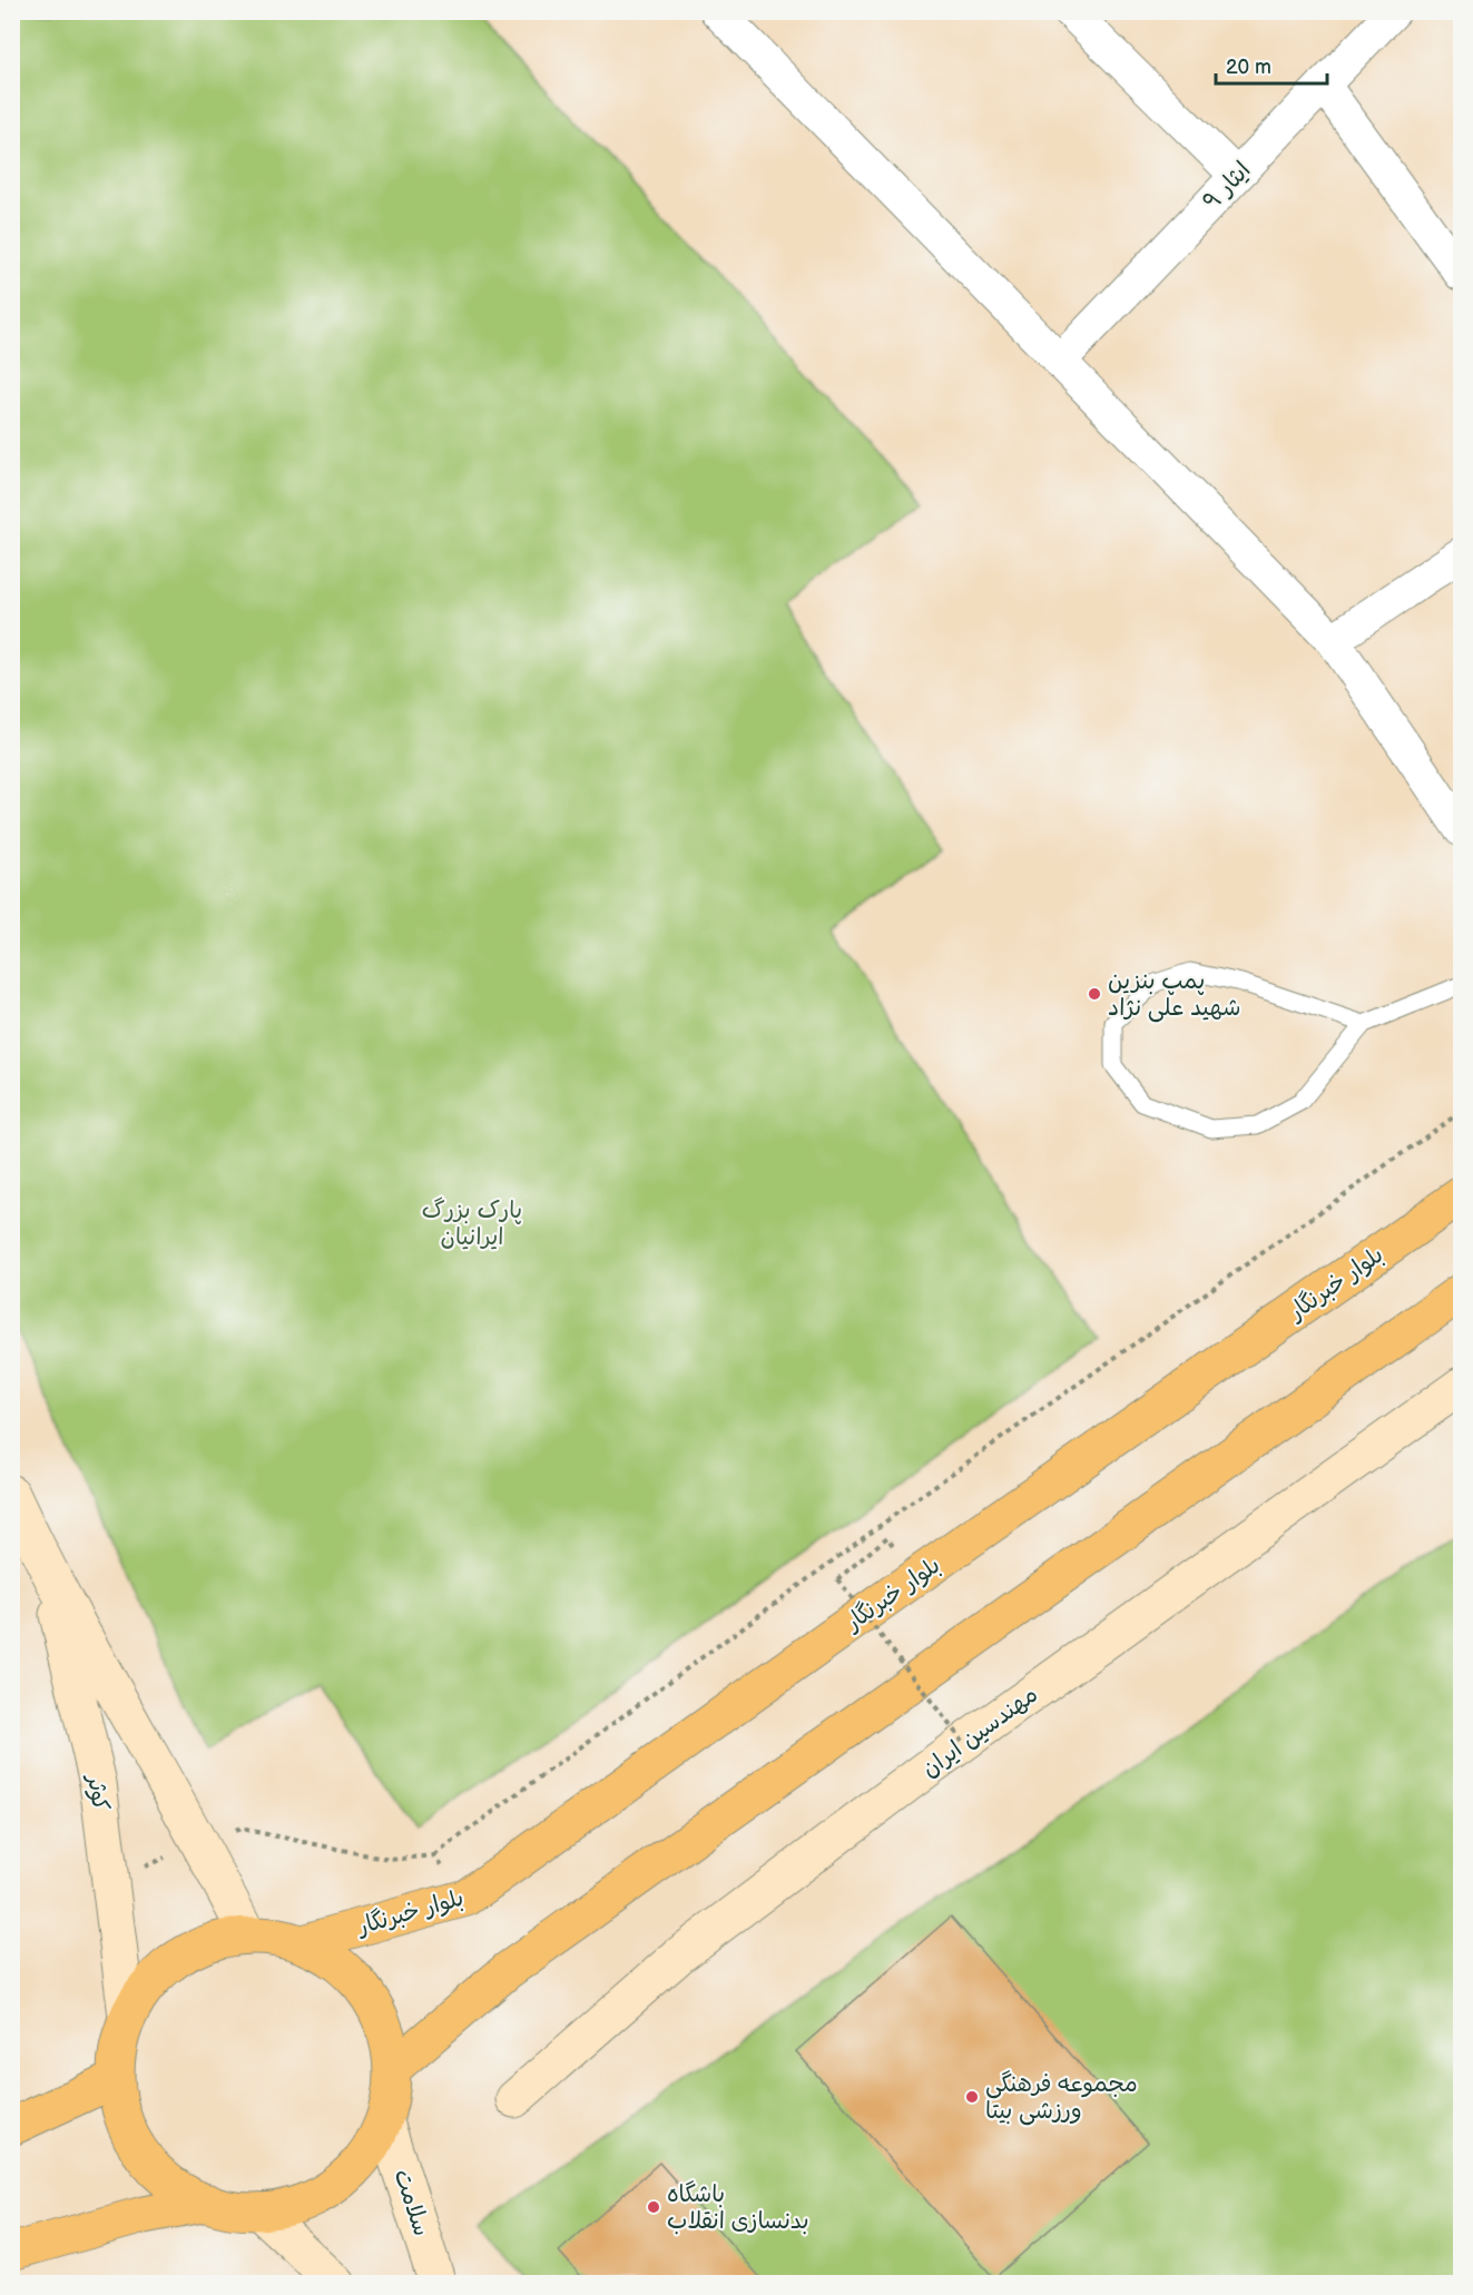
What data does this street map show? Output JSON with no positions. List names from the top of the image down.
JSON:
{
  "streets": {
    "highway": ["بلوار خبرنگار"],
    "main road": ["مهندسین ایران", "کوثر", "سلامت"],
    "street": ["ایثار ۹"]
  },
  "parks": ["پارک بزرگ ایرانیان"],
  "places": ["پمپ بنزین شهید علی نژاد", "مجموعه فرهنگی ورزشی بیتا", "باشگاه بدنسازی انقلاب"],
  "scale_bar": "20 m"
}
